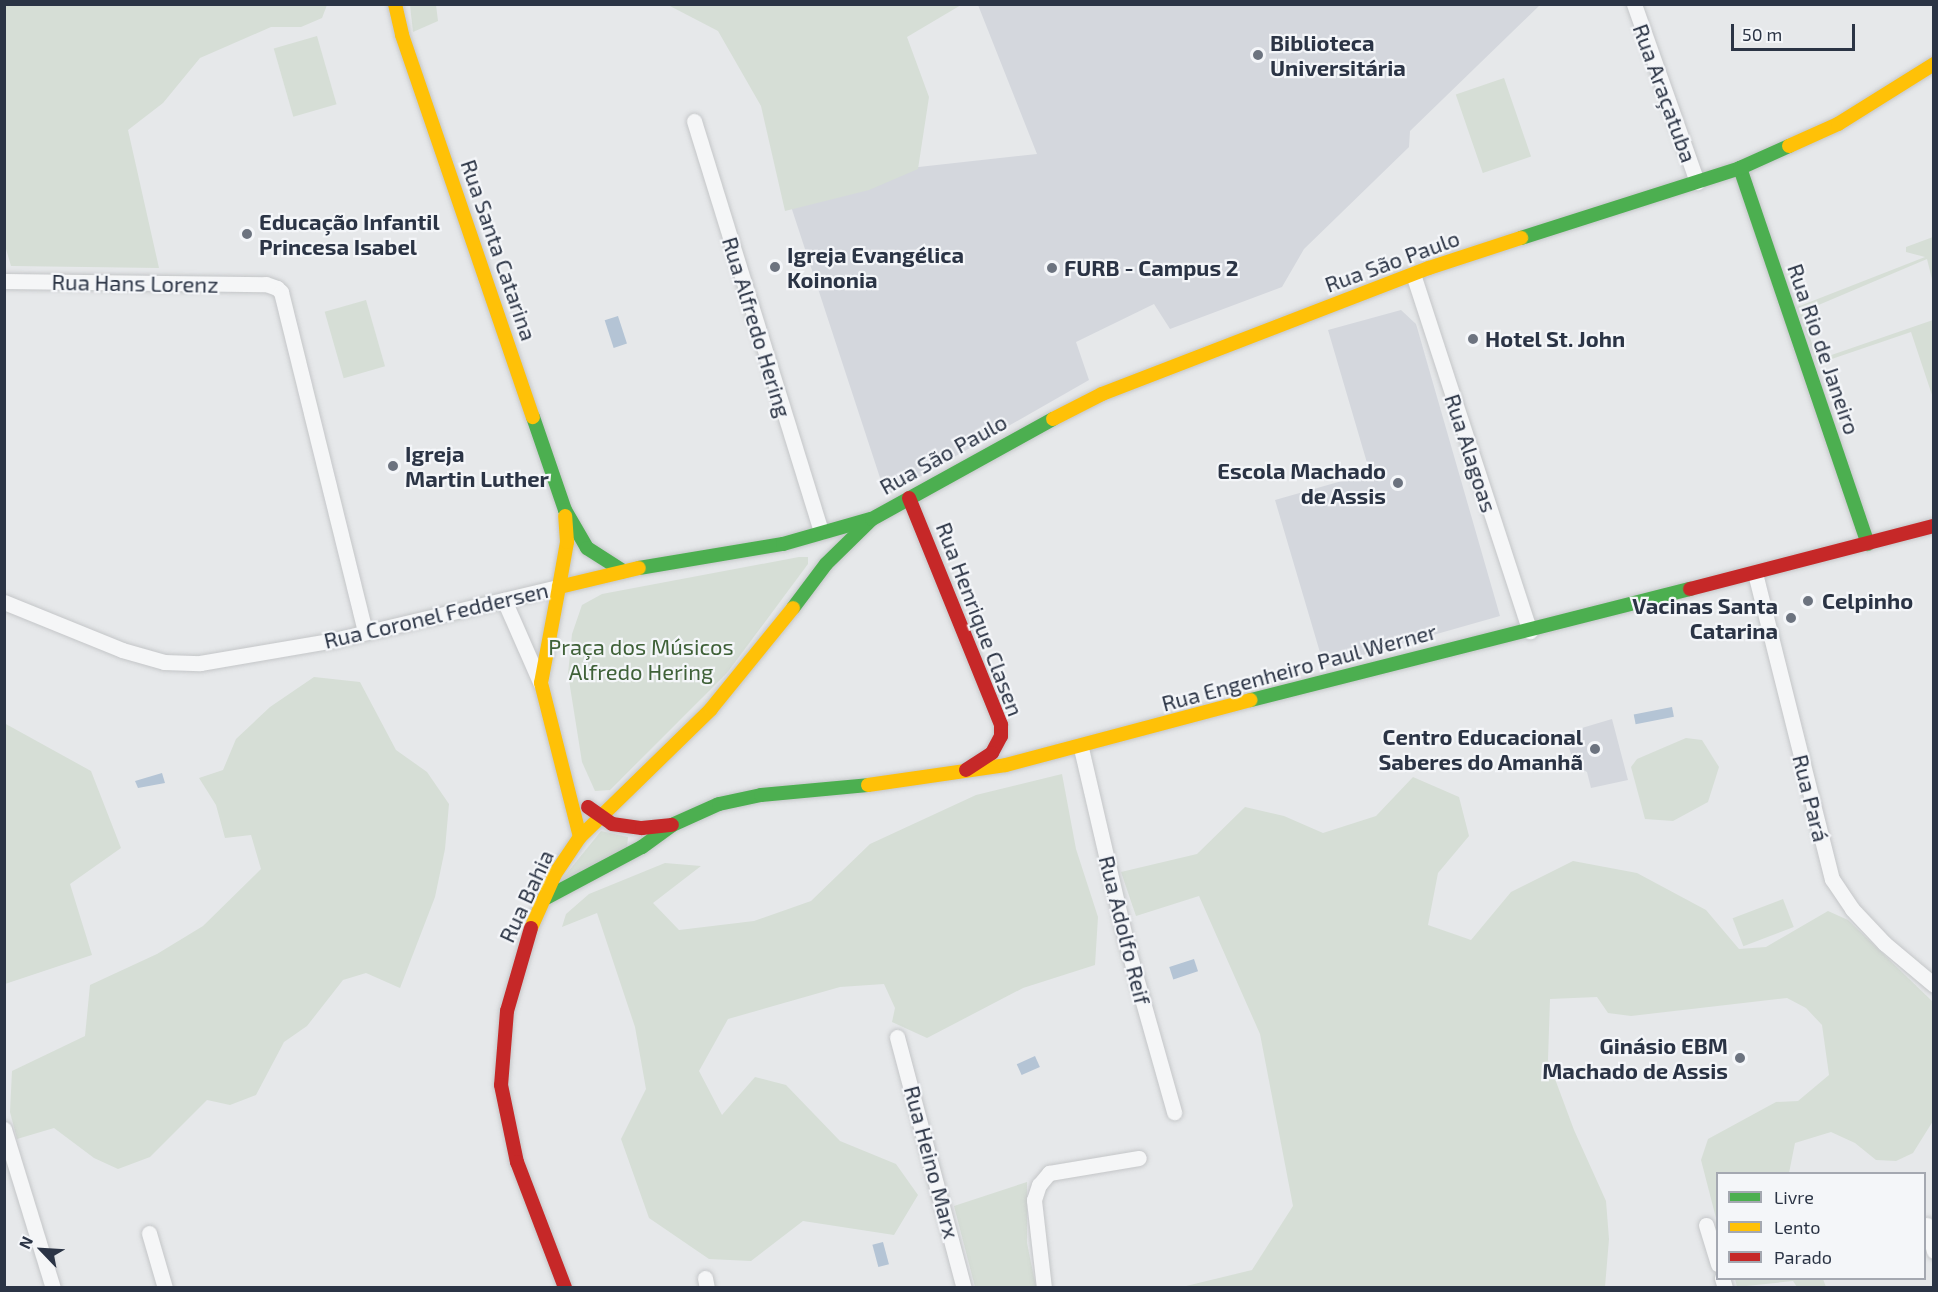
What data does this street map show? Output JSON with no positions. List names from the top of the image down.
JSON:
{
  "streets": {
    "main road": [
      "Rua Santa Catarina",
      "Rua São Paulo",
      "Rua Rio de Janeiro",
      "Rua Coronel Feddersen",
      "Rua Henrique Clasen",
      "Rua Engenheiro Paul Werner",
      "Rua Bahia"
    ],
    "street": [
      "Rua Araçatuba",
      "Rua Hans Lorenz",
      "Rua Alfredo Hering",
      "Rua Alagoas",
      "Rua Pará",
      "Rua Adolfo Reif",
      "Rua Heino Marx"
    ]
  },
  "crossings": [
    ["Rua Araçatuba", "Rua São Paulo"],
    ["Rua Santa Catarina", "Rua Coronel Feddersen"],
    ["Rua São Paulo", "Rua Rio de Janeiro"],
    ["Rua São Paulo", "Rua Alagoas"],
    ["Rua São Paulo", "Rua Coronel Feddersen"],
    ["Rua São Paulo", "Rua Henrique Clasen"],
    ["Rua São Paulo", "Rua Bahia"],
    ["Rua Hans Lorenz", "Rua Coronel Feddersen"],
    ["Rua Alfredo Hering", "Rua Coronel Feddersen"],
    ["Rua Rio de Janeiro", "Rua Engenheiro Paul Werner"],
    ["Rua Alagoas", "Rua Engenheiro Paul Werner"],
    ["Rua Coronel Feddersen", "Rua Bahia"],
    ["Rua Henrique Clasen", "Rua Engenheiro Paul Werner"],
    ["Rua Engenheiro Paul Werner", "Rua Pará"],
    ["Rua Engenheiro Paul Werner", "Rua Bahia"],
    ["Rua Engenheiro Paul Werner", "Rua Adolfo Reif"]
  ],
  "parks": ["Praça dos Músicos Alfredo Hering"],
  "places": [
    "Biblioteca Universitária",
    "Educação Infantil Princesa Isabel",
    "Igreja Evangélica Koinonia",
    "FURB - Campus 2",
    "Hotel St. John",
    "Igreja Martin Luther",
    "Escola Machado de Assis",
    "Celpinho",
    "Vacinas Santa Catarina",
    "Centro Educacional Saberes do Amanhã",
    "Ginásio EBM Machado de Assis"
  ],
  "legend": ["Livre", "Lento", "Parado"],
  "scale_bar": "50 m",
  "north": "top left"
}
